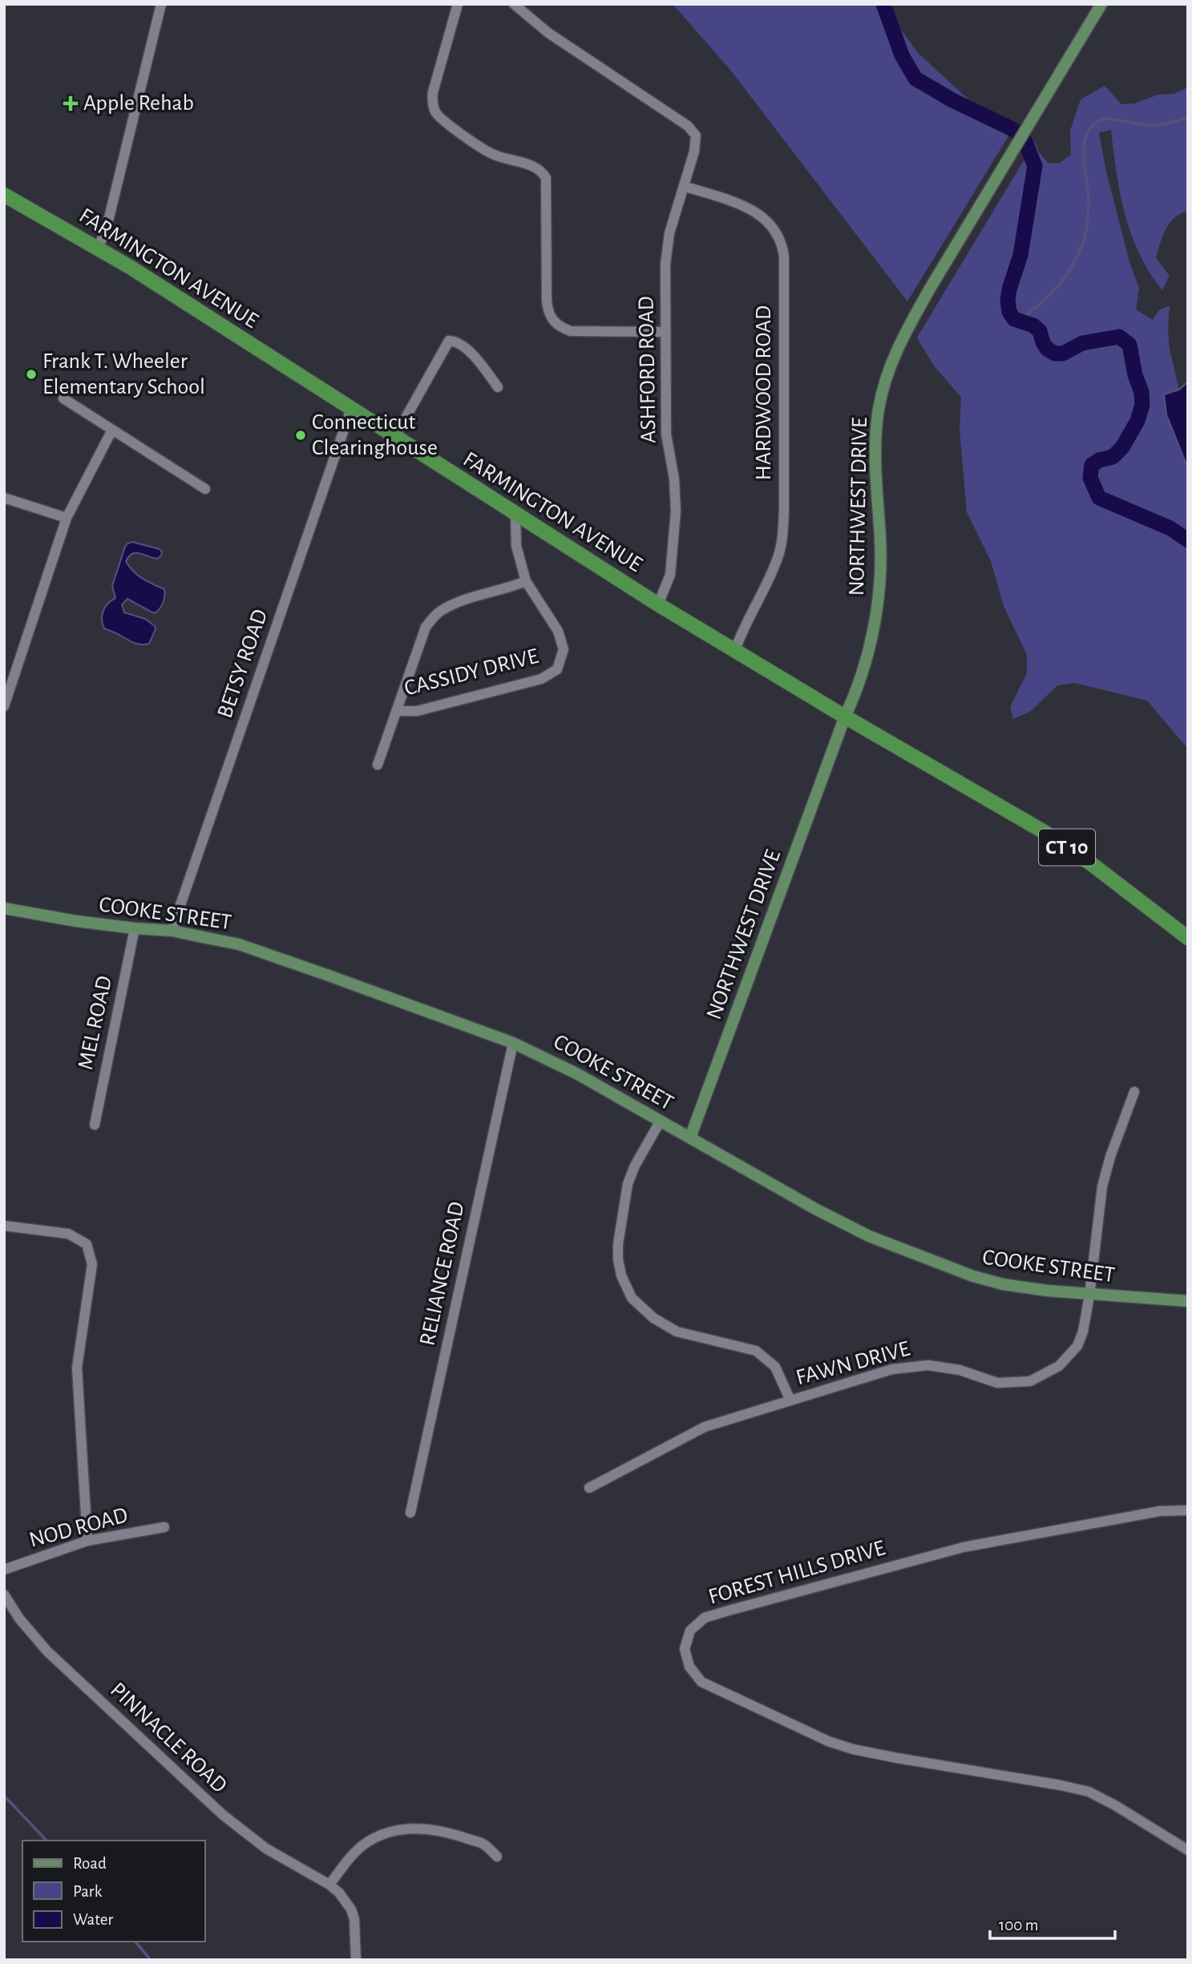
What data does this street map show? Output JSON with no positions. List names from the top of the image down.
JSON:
{
  "streets": {
    "highway": ["FARMINGTON AVENUE", "CT 10"],
    "main road": ["NORTHWEST DRIVE", "COOKE STREET"],
    "street": [
      "ASHFORD ROAD",
      "HARDWOOD ROAD",
      "BETSY ROAD",
      "CASSIDY DRIVE",
      "MEL ROAD",
      "RELIANCE ROAD",
      "FAWN DRIVE",
      "NOD ROAD",
      "FOREST HILLS DRIVE",
      "PINNACLE ROAD"
    ]
  },
  "crossings": [
    ["FARMINGTON AVENUE", "ASHFORD ROAD"],
    ["FARMINGTON AVENUE", "HARDWOOD ROAD"],
    ["FARMINGTON AVENUE", "NORTHWEST DRIVE"],
    ["FARMINGTON AVENUE", "BETSY ROAD"],
    ["FARMINGTON AVENUE", "CASSIDY DRIVE"],
    ["ASHFORD ROAD", "HARDWOOD ROAD"],
    ["NORTHWEST DRIVE", "COOKE STREET"],
    ["BETSY ROAD", "COOKE STREET"],
    ["COOKE STREET", "MEL ROAD"],
    ["COOKE STREET", "RELIANCE ROAD"],
    ["COOKE STREET", "FAWN DRIVE"]
  ],
  "places": {
    "health": ["Apple Rehab"],
    "other": ["Frank T. Wheeler Elementary School", "Connecticut Clearinghouse"]
  },
  "legend": ["Road", "Park", "Water"],
  "scale_bar": "100 m"
}
